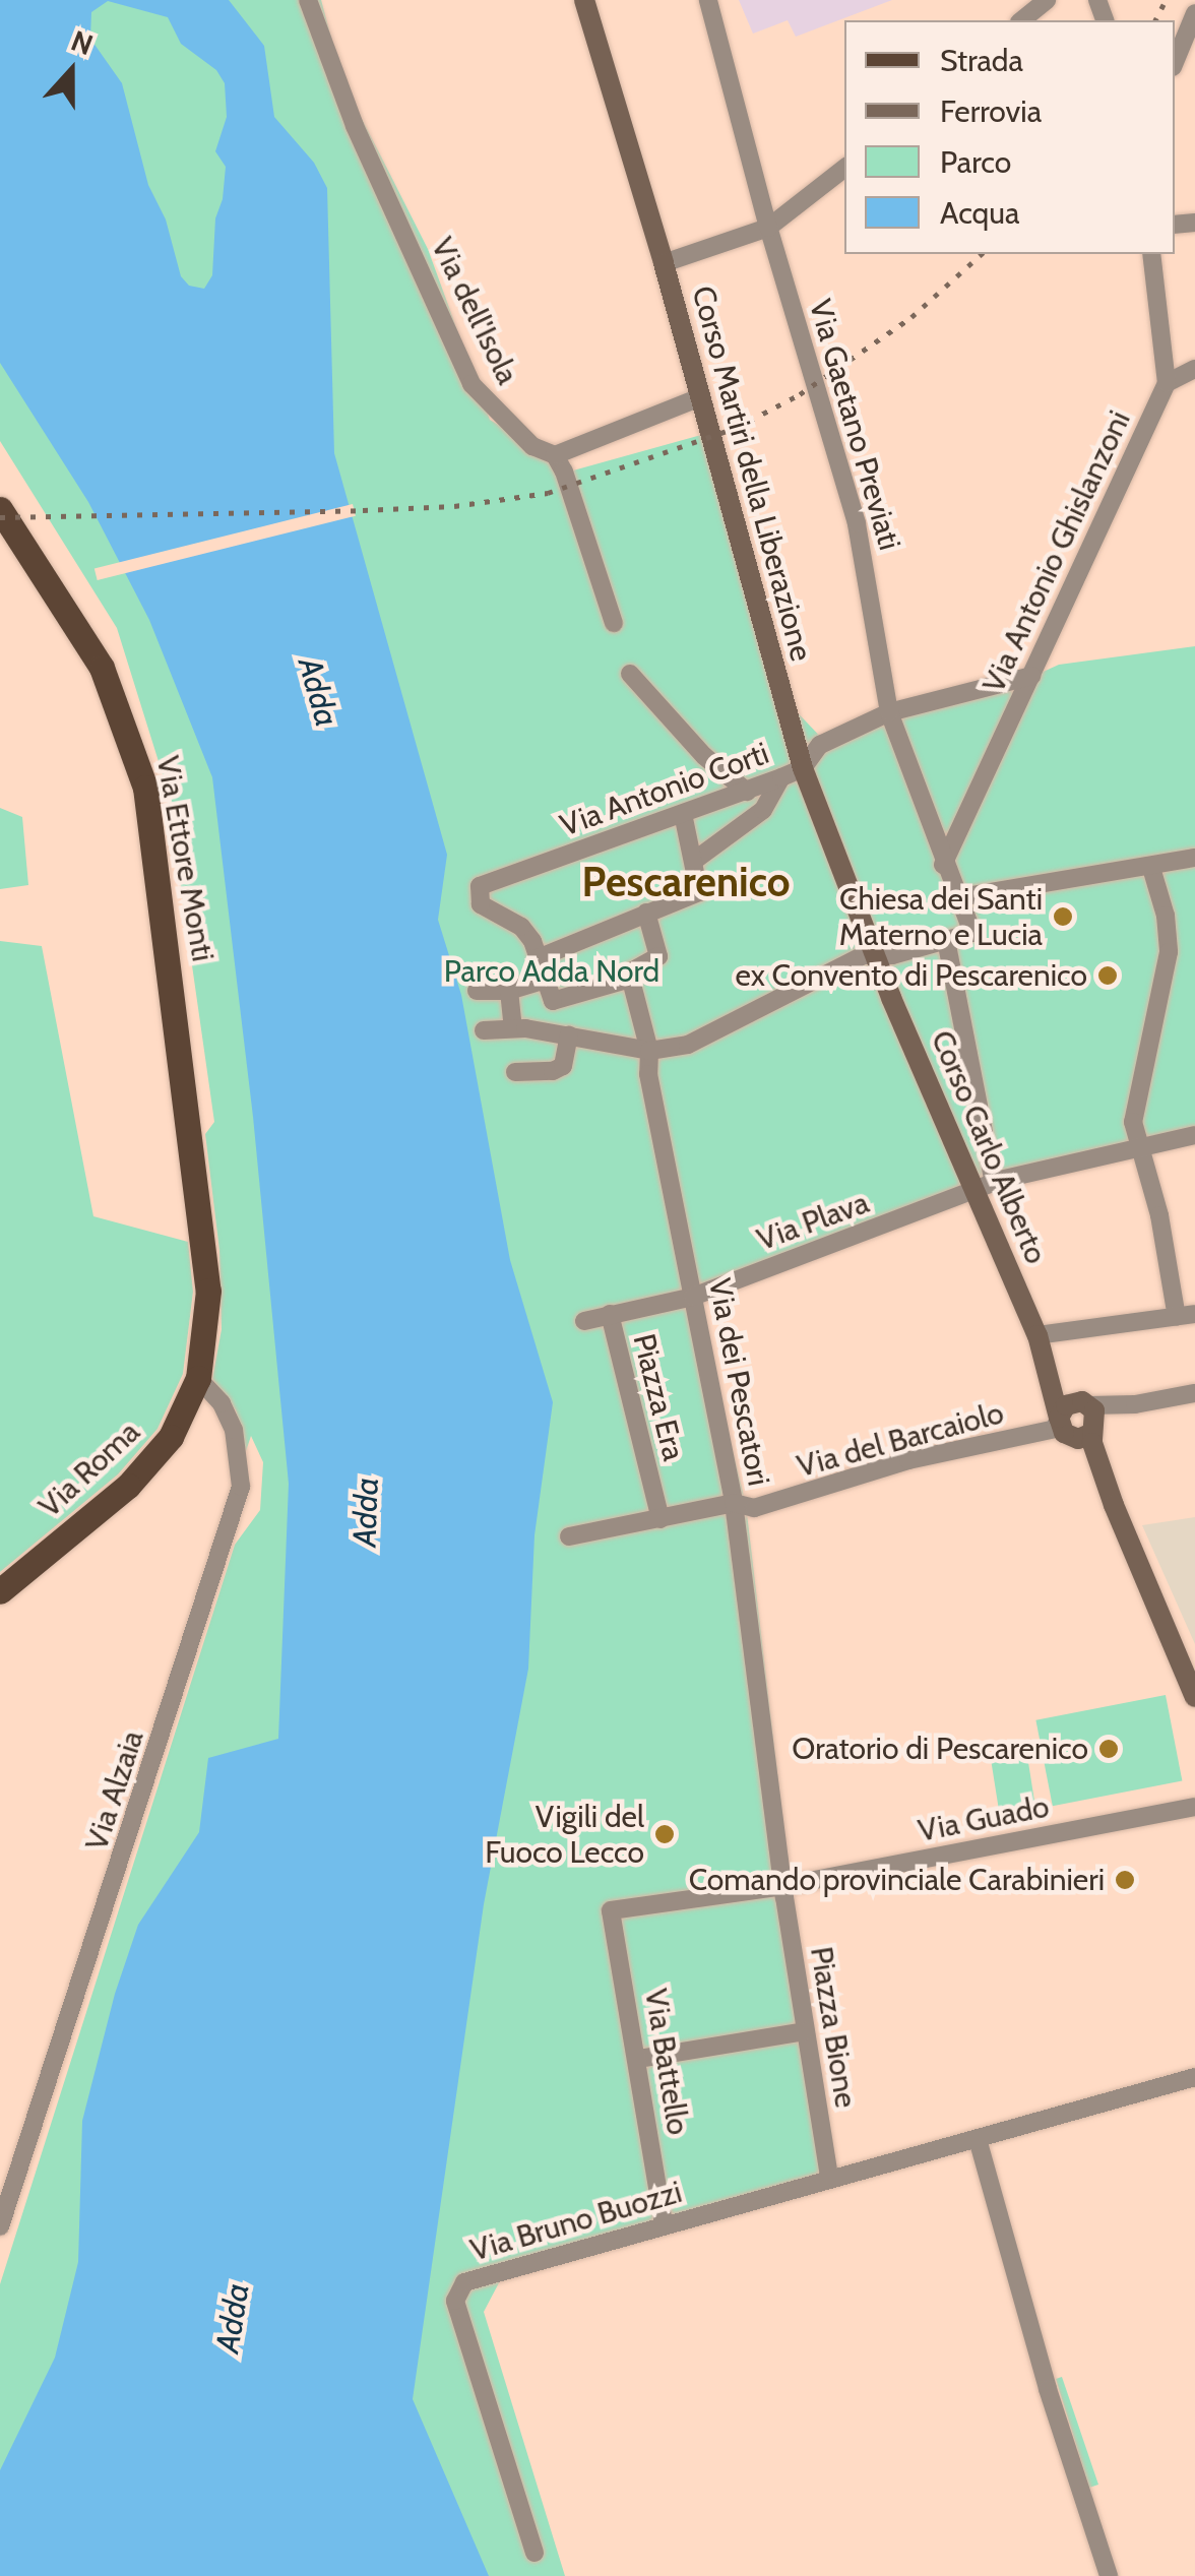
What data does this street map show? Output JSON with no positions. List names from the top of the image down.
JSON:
{
  "streets": {
    "main road": [
      "Corso Martiri della Liberazione",
      "Via Ettore Monti",
      "Corso Carlo Alberto",
      "Via Roma"
    ],
    "street": [
      "Via dell'Isola",
      "Via Gaetano Previati",
      "Via Antonio Ghislanzoni",
      "Via Antonio Corti",
      "Via Plava",
      "Via dei Pescatori",
      "Piazza Era",
      "Via del Barcaiolo",
      "Via Alzaia",
      "Via Guado",
      "Piazza Bione",
      "Via Battello",
      "Via Bruno Buozzi"
    ]
  },
  "crossings": [
    ["Via Gaetano Previati", "Via Antonio Ghislanzoni"],
    ["Via Gaetano Previati", "Via Antonio Corti"],
    ["Corso Martiri della Liberazione", "Via Antonio Corti"],
    ["Corso Martiri della Liberazione", "Corso Carlo Alberto"],
    ["Via Antonio Ghislanzoni", "Via Antonio Corti"],
    ["Via Ettore Monti", "Via Roma"],
    ["Corso Carlo Alberto", "Via Plava"],
    ["Corso Carlo Alberto", "Via del Barcaiolo"],
    ["Via Plava", "Via dei Pescatori"],
    ["Via Plava", "Piazza Era"],
    ["Via dei Pescatori", "Via del Barcaiolo"],
    ["Via dei Pescatori", "Via Guado"],
    ["Via dei Pescatori", "Piazza Bione"],
    ["Piazza Era", "Via del Barcaiolo"],
    ["Via Roma", "Via Alzaia"],
    ["Via Guado", "Piazza Bione"],
    ["Via Guado", "Via Battello"],
    ["Piazza Bione", "Via Bruno Buozzi"],
    ["Via Battello", "Via Bruno Buozzi"]
  ],
  "districts": ["Pescarenico"],
  "water": ["Adda"],
  "parks": ["Parco Adda Nord"],
  "places": [
    "Chiesa dei Santi Materno e Lucia",
    "ex Convento di Pescarenico",
    "Oratorio di Pescarenico",
    "Vigili del Fuoco Lecco",
    "Comando provinciale Carabinieri"
  ],
  "legend": [
    "Strada",
    "Ferrovia",
    "Parco",
    "Acqua"
  ],
  "north": "top"
}
